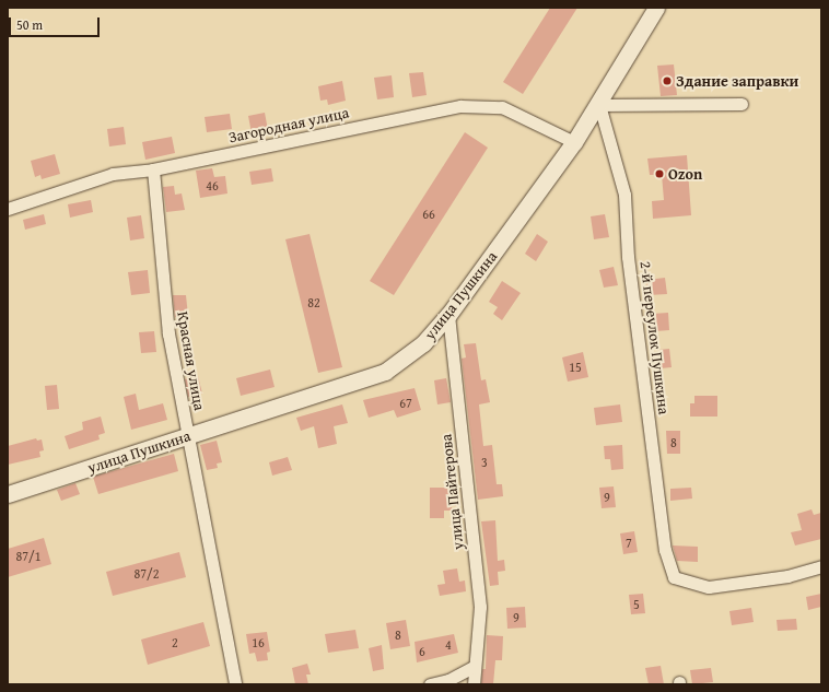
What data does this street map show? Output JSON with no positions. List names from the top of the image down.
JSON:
{
  "streets": {
    "main road": ["улица Пушкина"],
    "street": [
      "Загородная улица",
      "2-й переулок Пушкина",
      "Красная улица",
      "улица Пайтерова"
    ]
  },
  "crossings": [
    ["Загородная улица", "улица Пушкина"],
    ["Загородная улица", "Красная улица"],
    ["улица Пушкина", "2-й переулок Пушкина"],
    ["улица Пушкина", "Красная улица"],
    ["улица Пушкина", "улица Пайтерова"]
  ],
  "places": ["Здание заправки", "Ozon"],
  "house_numbers": [
    "46",
    "66",
    "82",
    "15",
    "67",
    "8",
    "3",
    "9",
    "7",
    "87/1",
    "87/2",
    "5",
    "9",
    "8",
    "2",
    "16",
    "4",
    "6"
  ],
  "scale_bar": "50 m"
}
